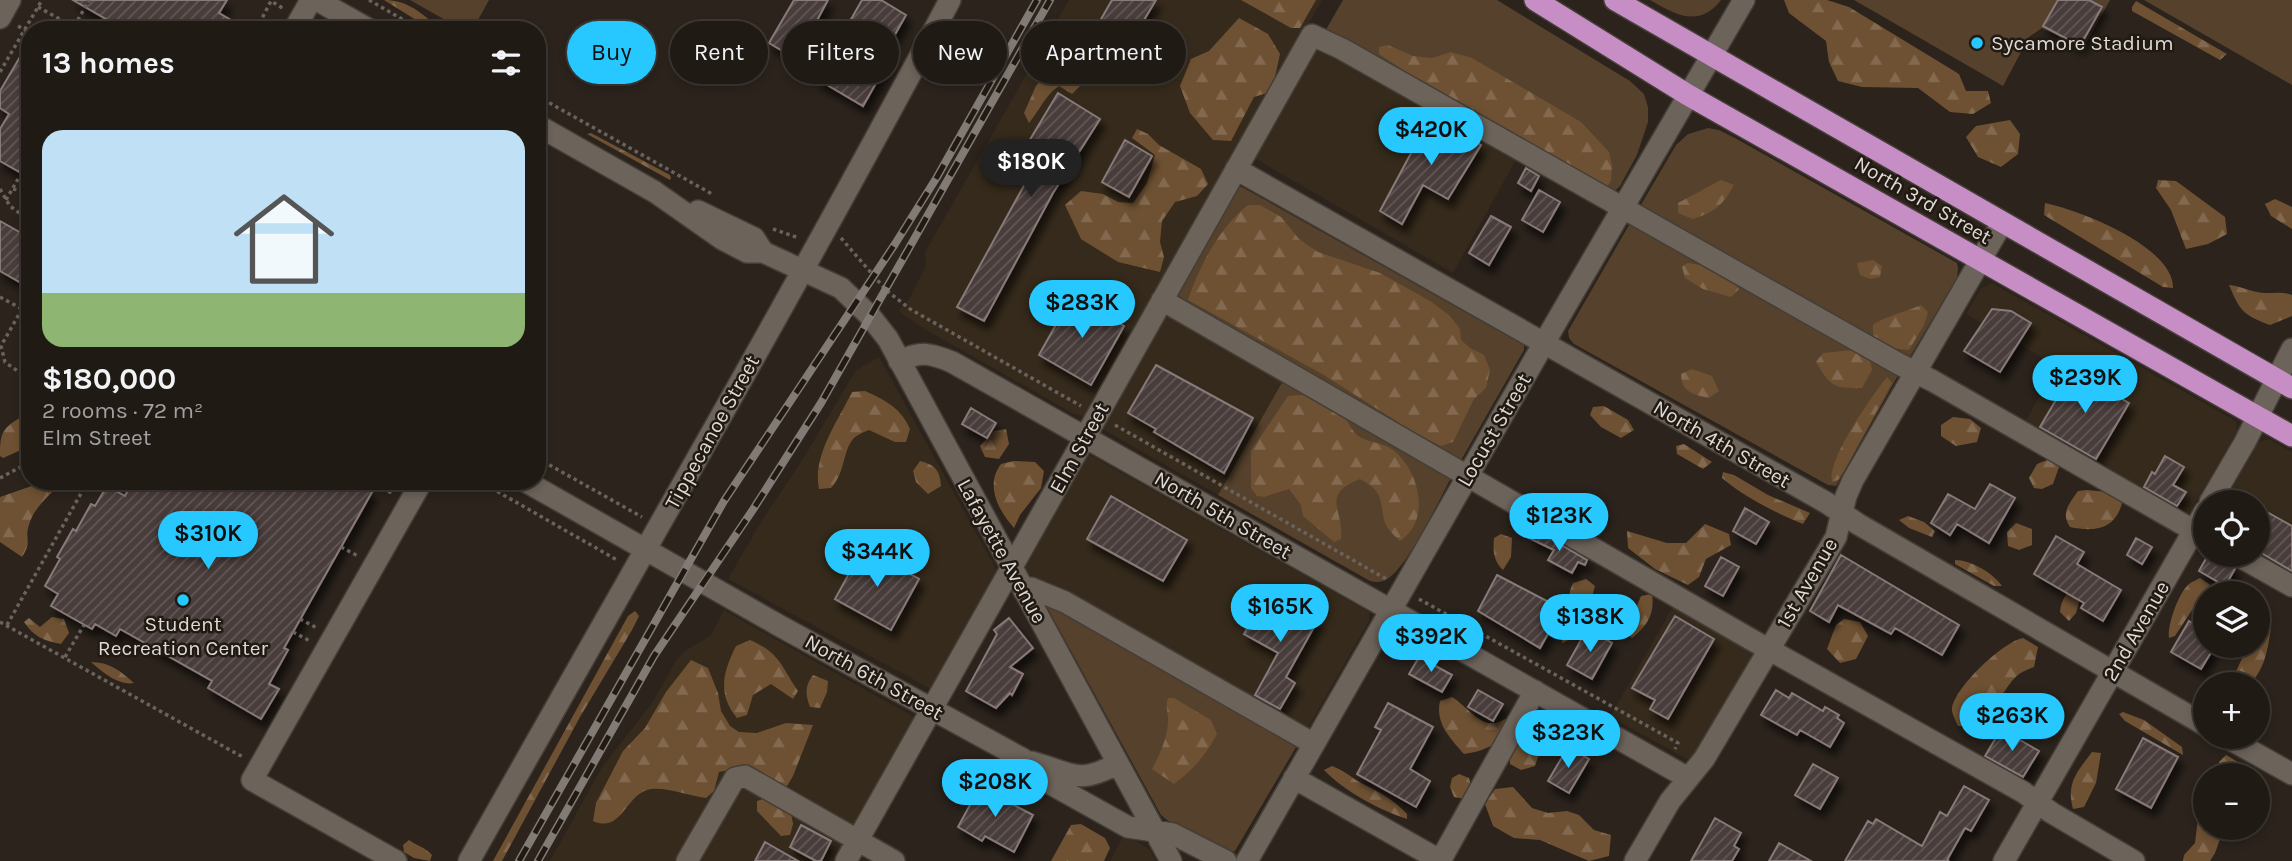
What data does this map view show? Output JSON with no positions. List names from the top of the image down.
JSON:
{
  "streets": {
    "highway": ["North 3rd Street"],
    "street": [
      "Locust Street",
      "Tippecanoe Street",
      "North 4th Street",
      "Elm Street",
      "North 5th Street",
      "Lafayette Avenue",
      "1st Avenue",
      "2nd Avenue",
      "North 6th Street"
    ]
  },
  "crossings": [
    ["North 3rd Street", "Locust Street"],
    ["North 3rd Street", "1st Avenue"],
    ["Locust Street", "North 4th Street"],
    ["Locust Street", "Elm Street"],
    ["Locust Street", "North 5th Street"],
    ["Tippecanoe Street", "Lafayette Avenue"],
    ["Tippecanoe Street", "North 6th Street"],
    ["North 4th Street", "Elm Street"],
    ["North 4th Street", "1st Avenue"],
    ["North 4th Street", "2nd Avenue"],
    ["Elm Street", "North 5th Street"],
    ["Elm Street", "Lafayette Avenue"],
    ["Elm Street", "North 6th Street"],
    ["North 5th Street", "Lafayette Avenue"],
    ["North 5th Street", "1st Avenue"],
    ["Lafayette Avenue", "North 6th Street"]
  ],
  "places": ["Sycamore Stadium", "Student Recreation Center"],
  "page": {
    "chip": [
      "Buy",
      "Rent",
      "Filters",
      "New",
      "Apartment"
    ],
    "heading": "13 homes",
    "list": [
      {
        "name": "$180,000",
        "note": "2 rooms · 72 m² · Elm Street"
      }
    ],
    "price": [
      "$420K",
      "$180K",
      "$283K",
      "$239K",
      "$123K",
      "$310K",
      "$344K",
      "$165K",
      "$138K",
      "$392K",
      "$263K",
      "$323K",
      "$208K"
    ],
    "map_buttons": ["+", "−"]
  }
}
